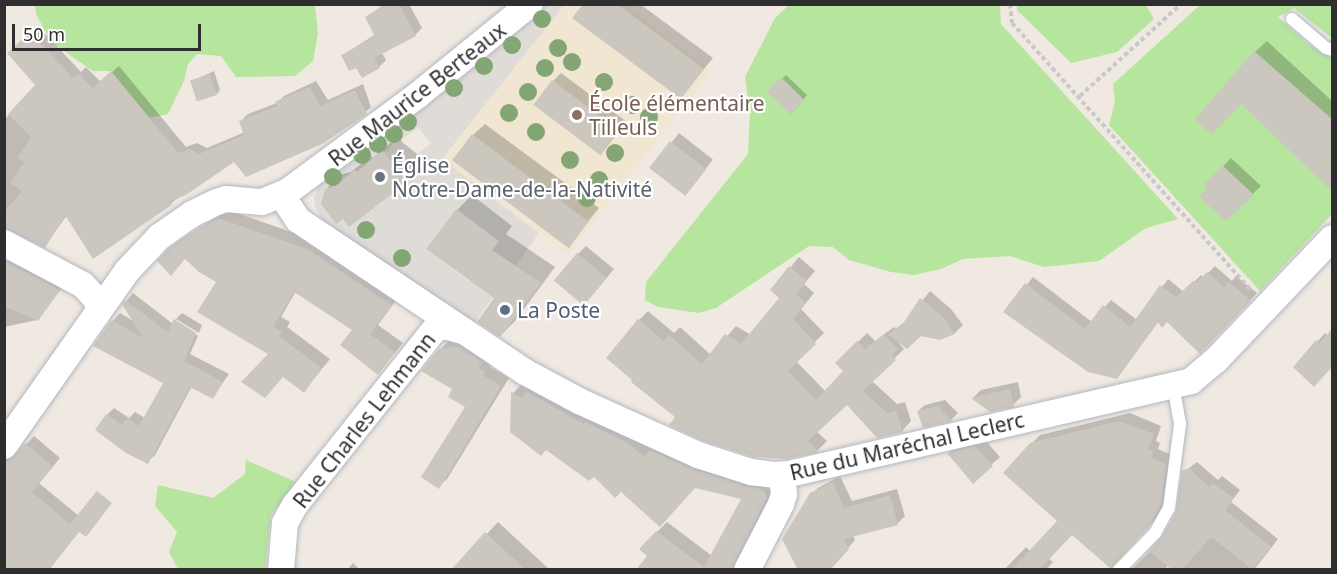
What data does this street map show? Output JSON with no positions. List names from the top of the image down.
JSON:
{
  "streets": {
    "street": ["Rue Maurice Berteaux", "Rue Charles Lehmann", "Rue du Maréchal Leclerc"]
  },
  "crossings": [
    ["Rue Maurice Berteaux", "Rue du Maréchal Leclerc"],
    ["Rue Charles Lehmann", "Rue du Maréchal Leclerc"]
  ],
  "places": ["École élémentaire Tilleuls", "Église Notre-Dame-de-la-Nativité", "La Poste"],
  "scale_bar": "50 m"
}
